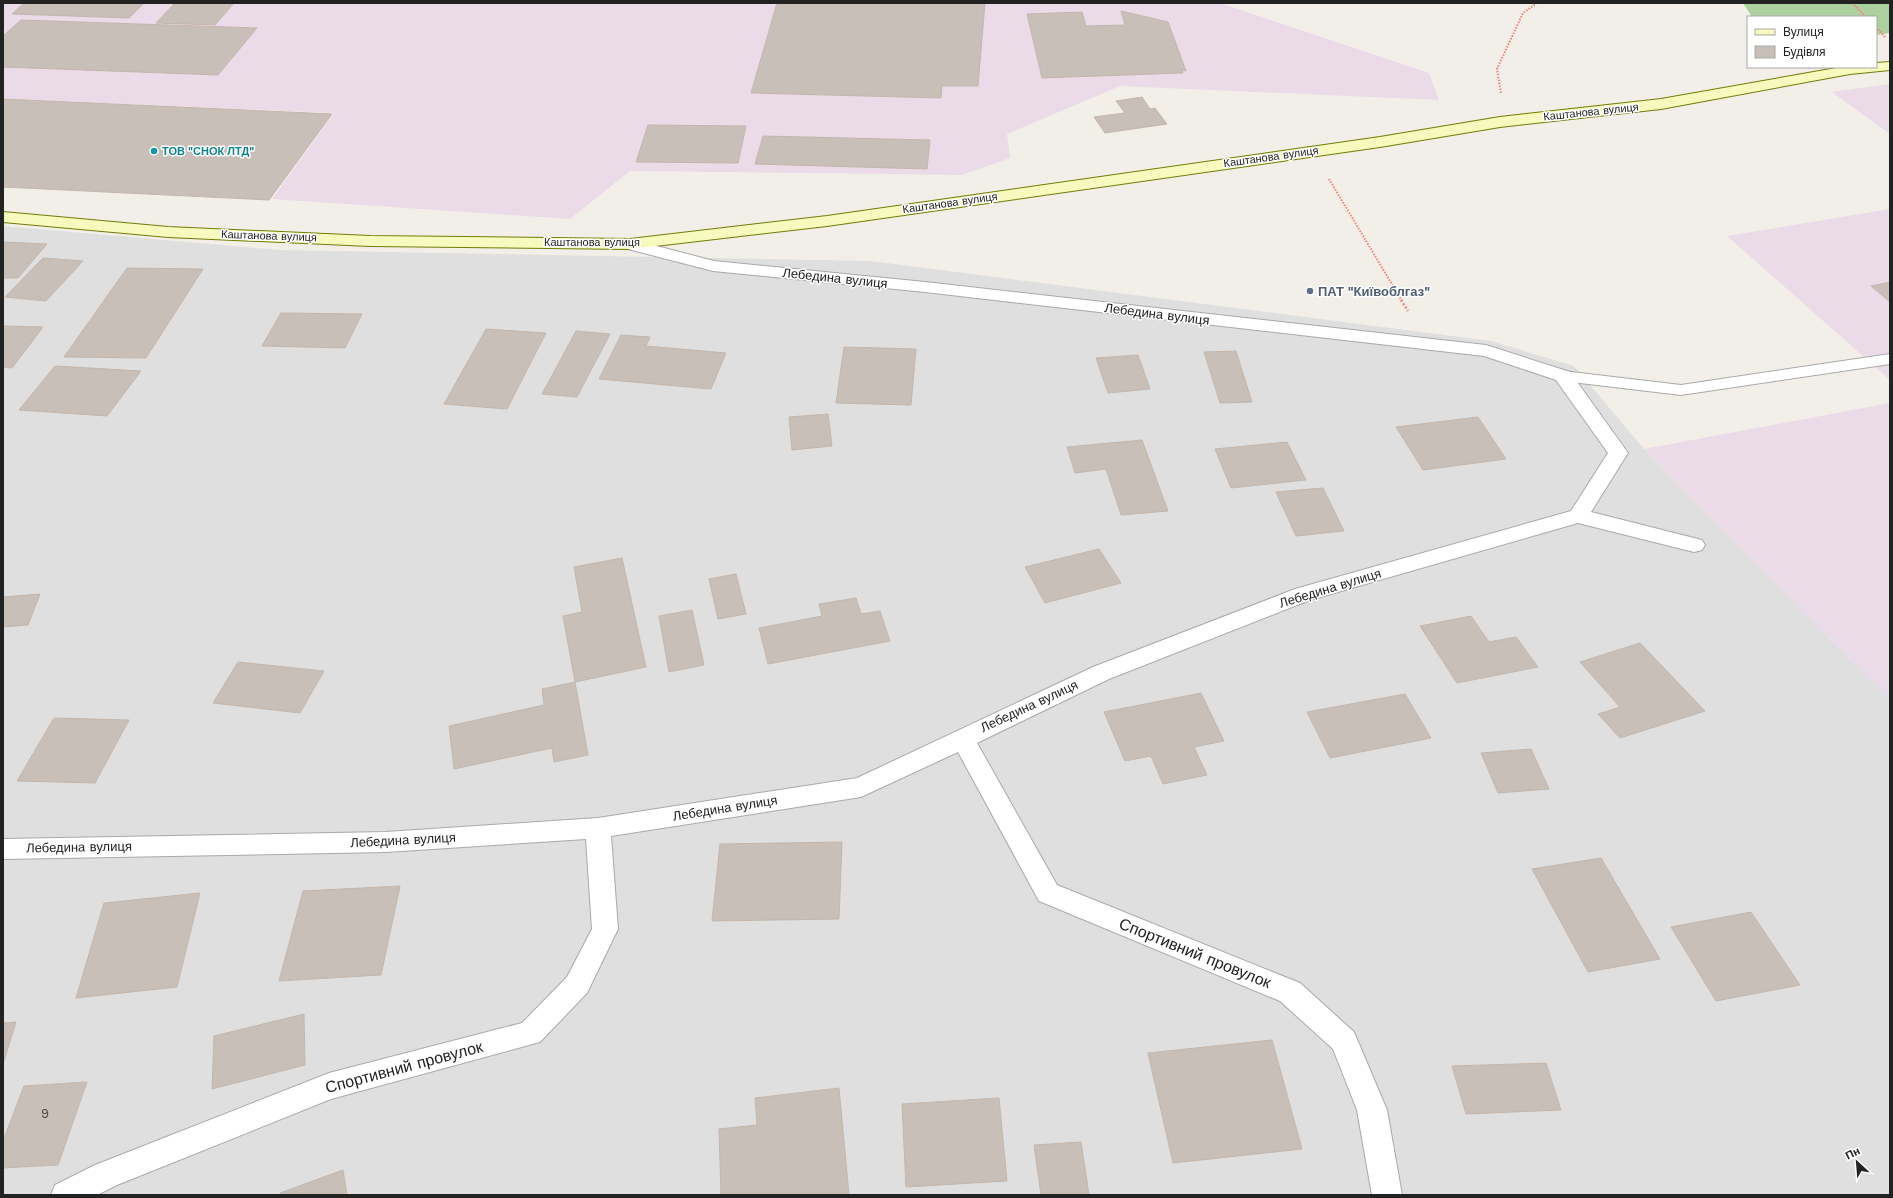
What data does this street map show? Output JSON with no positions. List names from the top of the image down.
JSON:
{
  "streets": {
    "street": ["Каштанова вулиця", "Лебедина вулиця", "Спортивний провулок"]
  },
  "crossings": [
    ["Каштанова вулиця", "Лебедина вулиця"],
    ["Лебедина вулиця", "Спортивний провулок"]
  ],
  "places": ["ТОВ \"СНОК ЛТД\"", "ПАТ \"Київоблгаз\""],
  "house_numbers": ["9"],
  "legend": ["Вулиця", "Будівля"],
  "north": "top left"
}
